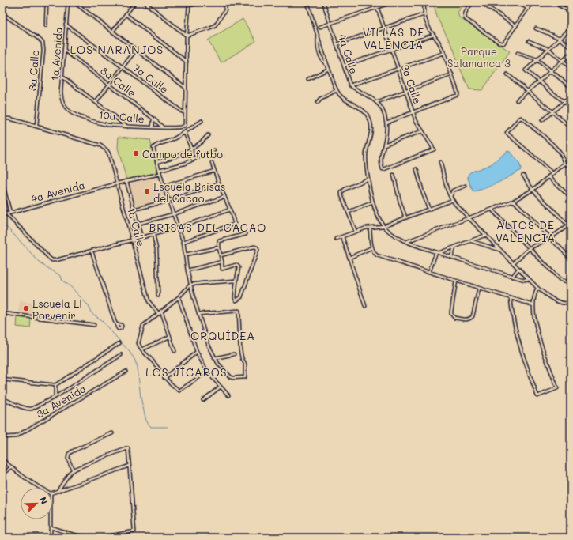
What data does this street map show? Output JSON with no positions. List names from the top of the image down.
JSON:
{
  "streets": {
    "street": [
      "1a Avenida",
      "4a Calle",
      "3a Calle",
      "7a Calle",
      "8a Calle",
      "10a Calle",
      "4a Avenida",
      "1a Calle",
      "3a Avenida"
    ]
  },
  "crossings": [
    ["1a Avenida", "7a Calle"],
    ["1a Avenida", "8a Calle"],
    ["1a Avenida", "10a Calle"],
    ["4a Calle", "3a Calle"],
    ["3a Calle", "1a Calle"],
    ["7a Calle", "10a Calle"],
    ["8a Calle", "10a Calle"],
    ["4a Avenida", "1a Calle"]
  ],
  "districts": [
    "VILLAS DE VALENCIA",
    "LOS NARANJOS",
    "ALTOS DE VALENCIA",
    "BRISAS DEL CACAO",
    "ORQUÍDEA",
    "LOS JÍCAROS"
  ],
  "parks": ["Parque Salamanca 3"],
  "places": ["Campo de futbol", "Escuela Brisas del Cacao", "Escuela El Porvenir"],
  "north": "top right"
}
